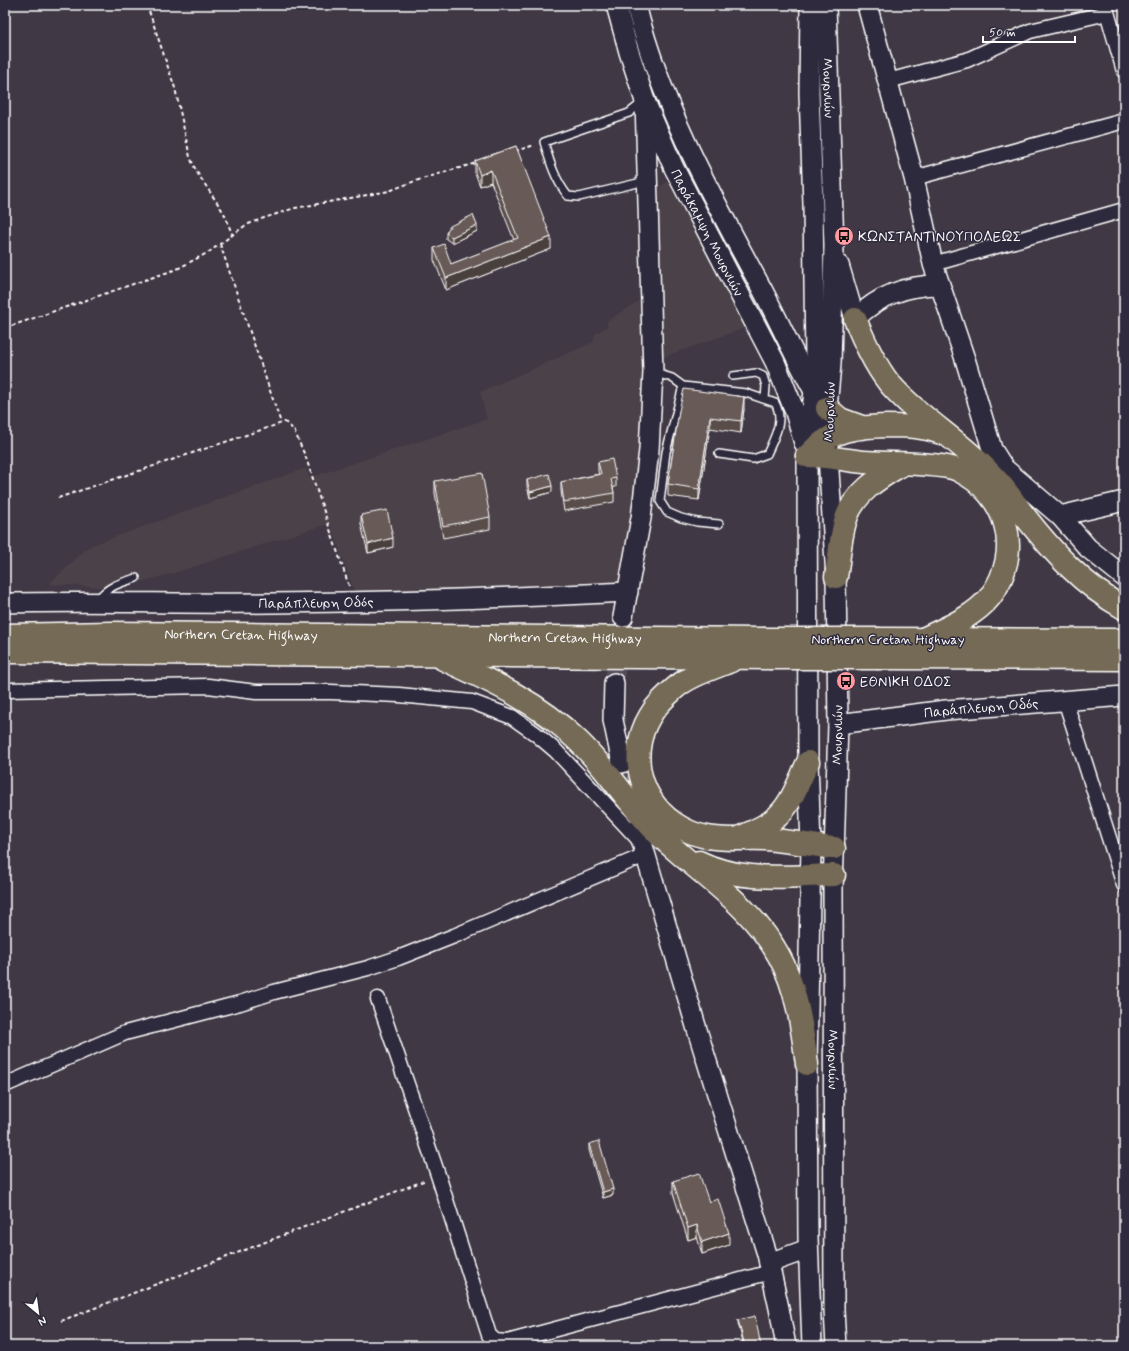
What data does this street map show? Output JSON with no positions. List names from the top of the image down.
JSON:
{
  "streets": {
    "highway": ["Northern Cretan Highway"],
    "street": ["Μουρνιών", "Παράκαμψη Μουρνιών", "Παράπλευρη Οδός"]
  },
  "crossings": [
    ["Μουρνιών", "Παράκαμψη Μουρνιών"],
    ["Μουρνιών", "Παράπλευρη Οδός"]
  ],
  "places": {
    "bus stop": ["ΚΩΝΣΤΑΝΤΙΝΟΥΠΟΛΕΩΣ", "ΕΘΝΙΚΗ ΟΔΟΣ"]
  },
  "scale_bar": "50 m",
  "north": "bottom right"
}
